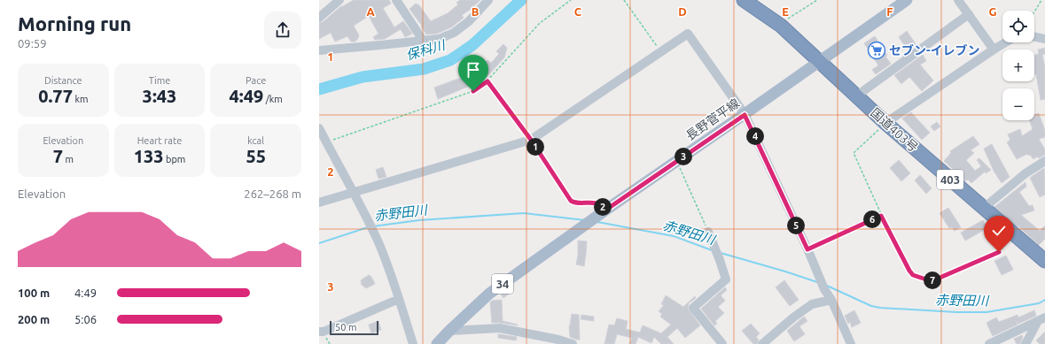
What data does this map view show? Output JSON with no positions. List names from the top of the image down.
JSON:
{
  "streets": {
    "highway": ["国道403号", "403"],
    "main road": ["長野菅平線", "34"]
  },
  "crossings": [
    ["長野菅平線", "国道403号"]
  ],
  "water": ["保科川", "赤野田川"],
  "places": {
    "supermarket": ["セブン-イレブン"]
  },
  "scale_bar": "50 m",
  "page": {
    "heading": ["Morning run", "09:59"],
    "map_buttons": ["+", "−"],
    "stats": [
      ["Distance", "0.77 km"],
      ["Time", "3:43"],
      ["Pace", "4:49 /km"],
      ["Elevation", "7 m"],
      ["Heart rate", "133 bpm"],
      ["kcal", "55"]
    ],
    "pins": [
      "4",
      "1",
      "3",
      "2",
      "6",
      "5",
      "7"
    ],
    "chart": ["Elevation", "262–268 m"],
    "list": [
      {
        "name": "100 m",
        "note": "4:49"
      },
      {
        "name": "200 m",
        "note": "5:06"
      }
    ],
    "scale": "50 m"
  },
  "grid": {
    "columns": [
      "A",
      "B",
      "C",
      "D",
      "E",
      "F",
      "G"
    ],
    "rows": ["1", "2", "3"]
  }
}
